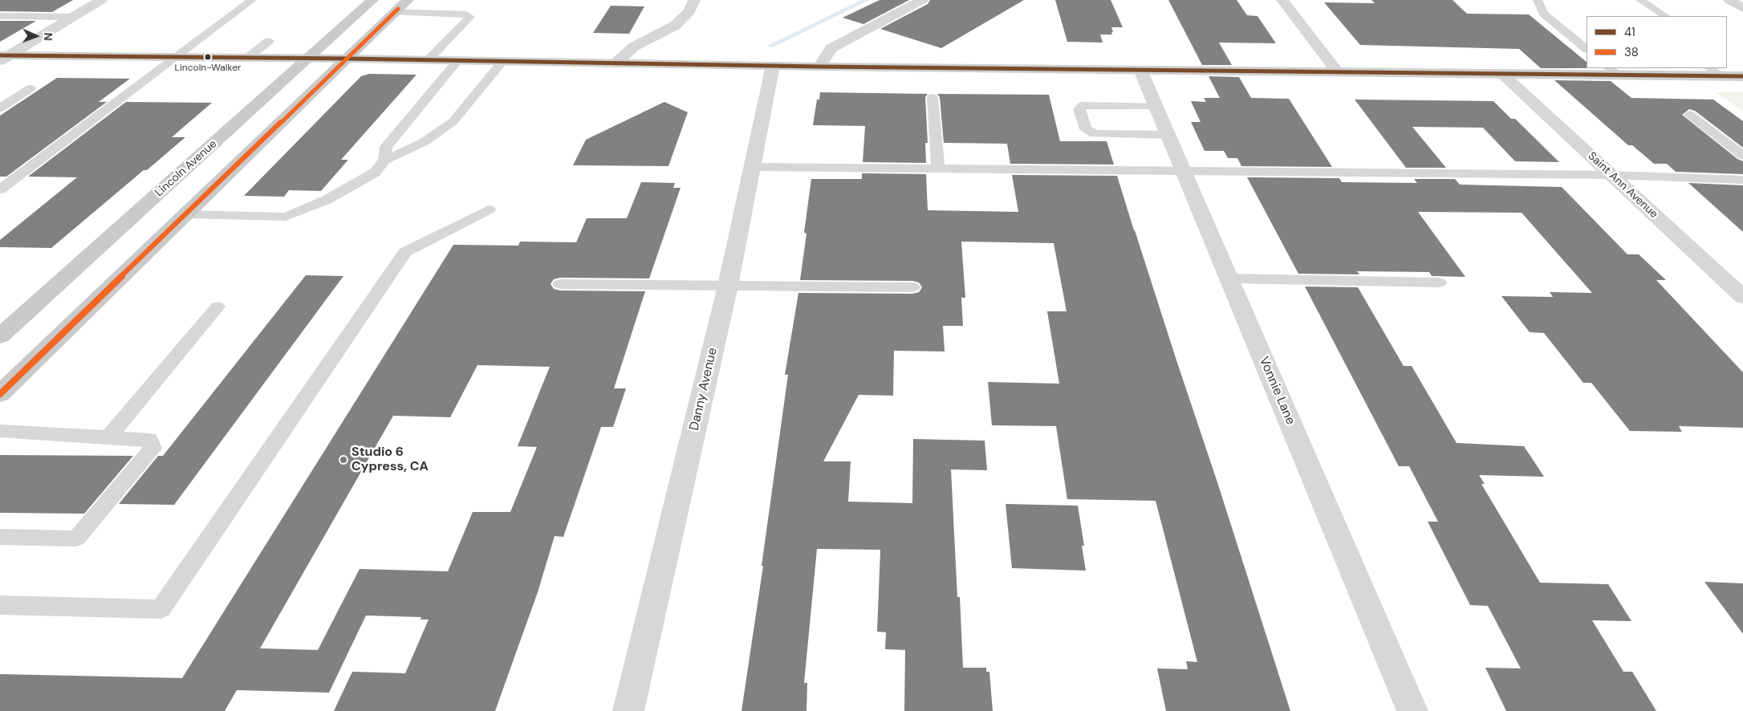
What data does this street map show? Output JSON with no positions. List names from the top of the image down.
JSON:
{
  "streets": {
    "main road": ["Lincoln Avenue"],
    "street": ["Saint Ann Avenue", "Danny Avenue", "Vonnie Lane"]
  },
  "places": ["Lincoln-Walker", "Studio 6 Cypress, CA"],
  "lines": ["transit line 38", "transit line 41"],
  "legend": ["41", "38"],
  "north": "right"
}
